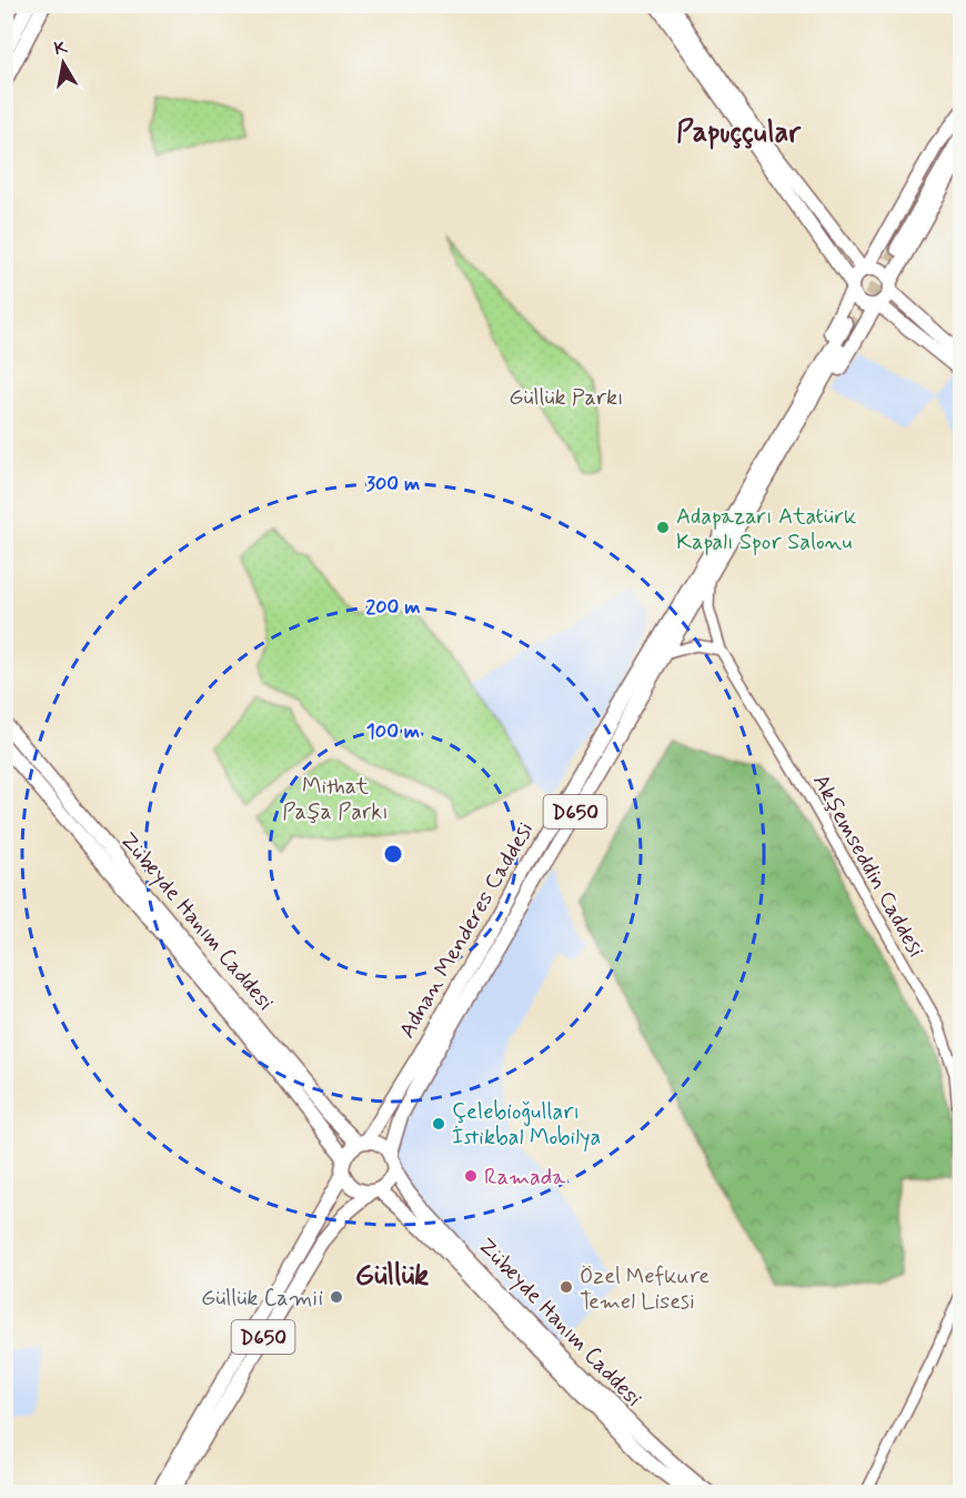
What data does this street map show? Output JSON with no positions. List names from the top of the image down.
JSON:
{
  "streets": {
    "main road": ["D650", "Zübeyde Hanım Caddesi", "Adnan Menderes Caddesi"],
    "street": ["Akşemseddin Caddesi"]
  },
  "crossings": [
    ["D650", "Zübeyde Hanım Caddesi"],
    ["D650", "Adnan Menderes Caddesi"],
    ["Akşemseddin Caddesi", "Adnan Menderes Caddesi"],
    ["Zübeyde Hanım Caddesi", "Adnan Menderes Caddesi"]
  ],
  "districts": ["Papuççular", "Güllük"],
  "parks": ["Güllük Parkı", "Mithat Paşa Parkı"],
  "places": [
    "Adapazarı Atatürk Kapalı Spor Salonu",
    "Çelebioğulları İstikbal Mobilya",
    "Ramada",
    "Özel Mefkure Temel Lisesi",
    "Güllük Camii"
  ],
  "north": "top",
  "rings": ["300 m", "200 m", "100 m"]
}
